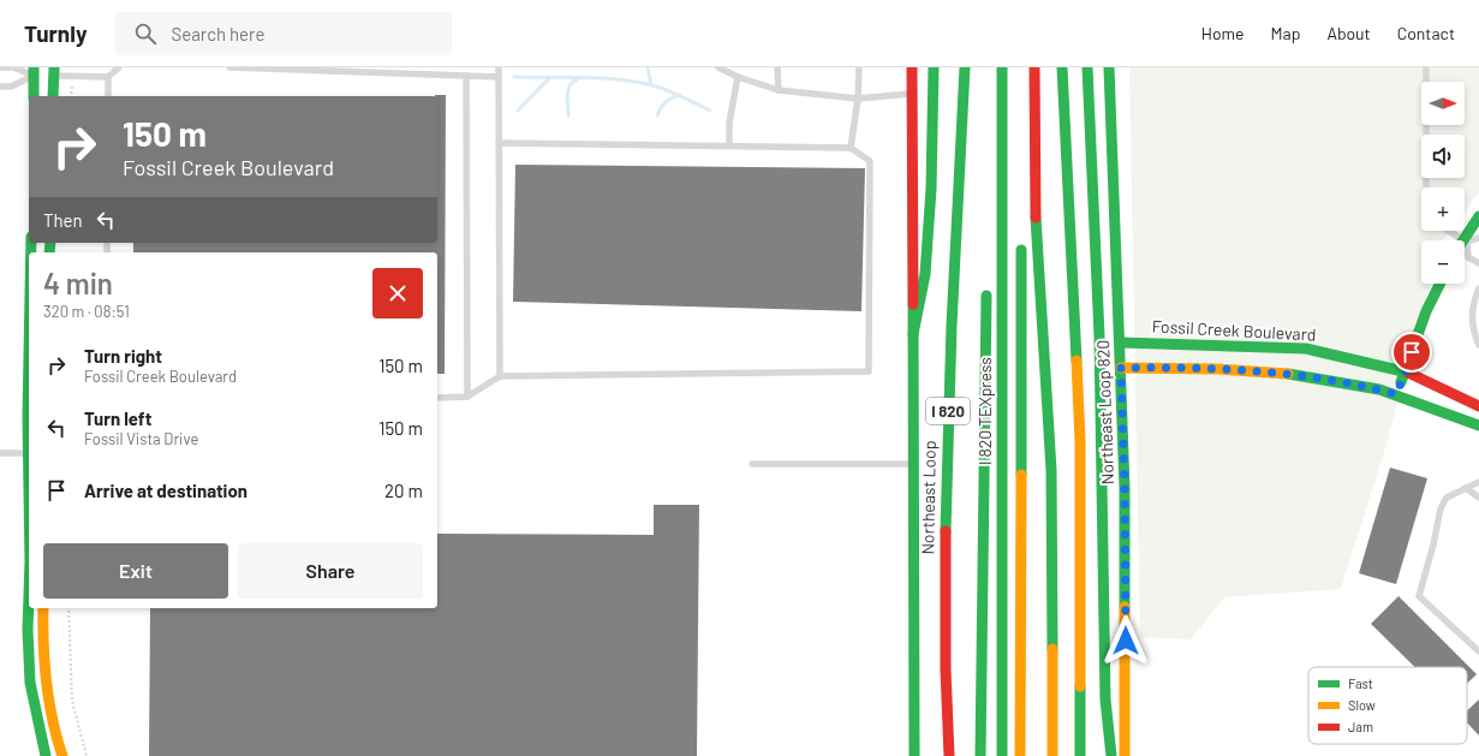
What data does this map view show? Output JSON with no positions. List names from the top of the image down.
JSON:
{
  "streets": {
    "main road": [
      "Fossil Creek Boulevard",
      "I 820",
      "I 820 TEXpress",
      "Northeast Loop 820",
      "Northeast Loop"
    ]
  },
  "crossings": [
    ["Fossil Creek Boulevard", "Northeast Loop 820"]
  ],
  "legend": ["Fast", "Slow", "Jam"],
  "north": "right",
  "page": {
    "header": "Turnly",
    "search": "Search here",
    "nav": [
      "Home",
      "Map",
      "About",
      "Contact"
    ],
    "map_buttons": ["+", "−"],
    "turn": ["150 m", "Fossil Creek Boulevard"],
    "then": "Then",
    "heading": ["4 min", "320 m · 08:51"],
    "list": [
      {
        "name": "Turn right",
        "note": "Fossil Creek Boulevard",
        "value": "150 m"
      },
      {
        "name": "Turn left",
        "note": "Fossil Vista Drive",
        "value": "150 m"
      },
      {
        "name": "Arrive at destination",
        "value": "20 m"
      }
    ],
    "buttons": ["Exit", "Share"]
  }
}
